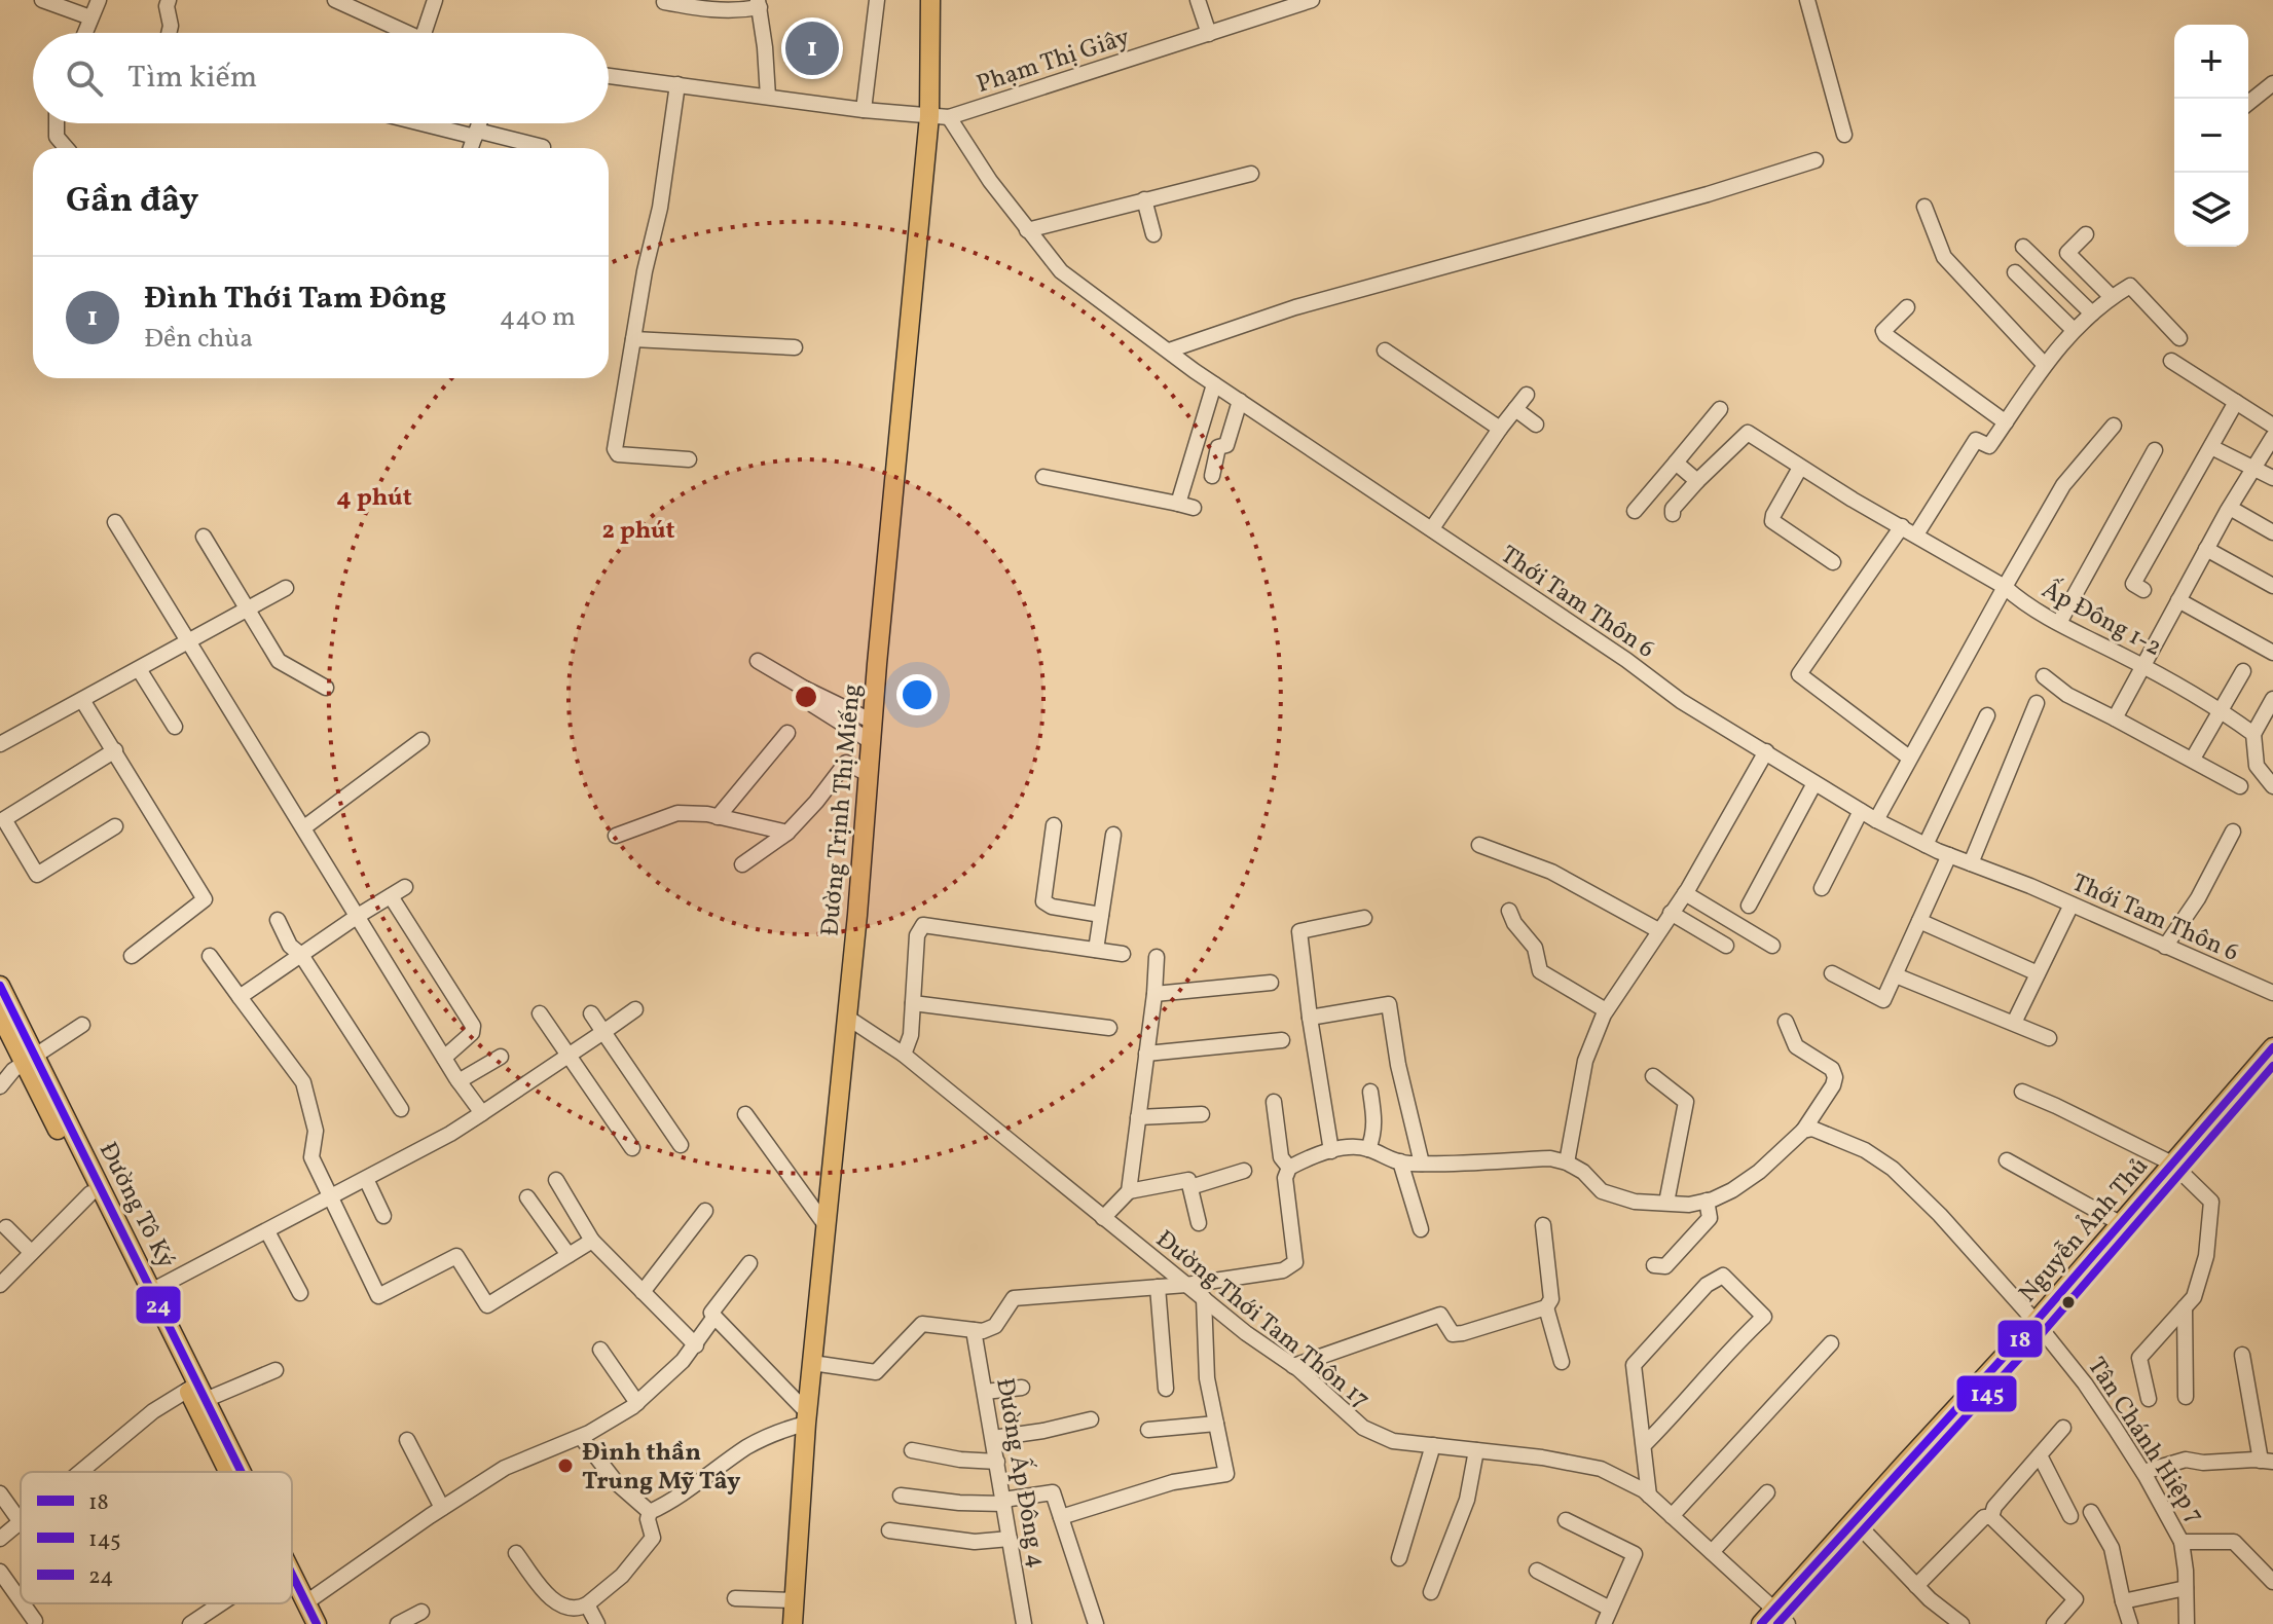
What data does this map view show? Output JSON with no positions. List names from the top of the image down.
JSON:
{
  "streets": {
    "main road": ["Đường Trịnh Thị Miếng", "Đường Tô Ký", "Nguyễn Ảnh Thủ"],
    "street": [
      "Phạm Thị Giây",
      "Thới Tam Thôn 6",
      "Ấp Đông 1-2",
      "Đường Thới Tam Thôn 17",
      "Tân Chánh Hiệp 7",
      "Đường Ấp Đông 4"
    ]
  },
  "crossings": [
    ["Phạm Thị Giây", "Thới Tam Thôn 6"],
    ["Phạm Thị Giây", "Đường Trịnh Thị Miếng"],
    ["Thới Tam Thôn 6", "Đường Trịnh Thị Miếng"],
    ["Đường Trịnh Thị Miếng", "Đường Thới Tam Thôn 17"],
    ["Nguyễn Ảnh Thủ", "Đường Thới Tam Thôn 17"],
    ["Nguyễn Ảnh Thủ", "Tân Chánh Hiệp 7"]
  ],
  "places": ["Đình thần Trung Mỹ Tây"],
  "lines": ["transit line 24", "transit line 18", "transit line 145"],
  "legend": ["18", "145", "24"],
  "page": {
    "pins": "1",
    "map_buttons": ["+", "−"],
    "search": "Tìm kiếm",
    "heading": "Gần đây",
    "list": [
      {
        "mark": "1",
        "name": "Đình Thới Tam Đông",
        "note": "Đền chùa",
        "value": "440 m"
      }
    ]
  },
  "rings": ["4 phút", "2 phút"]
}
